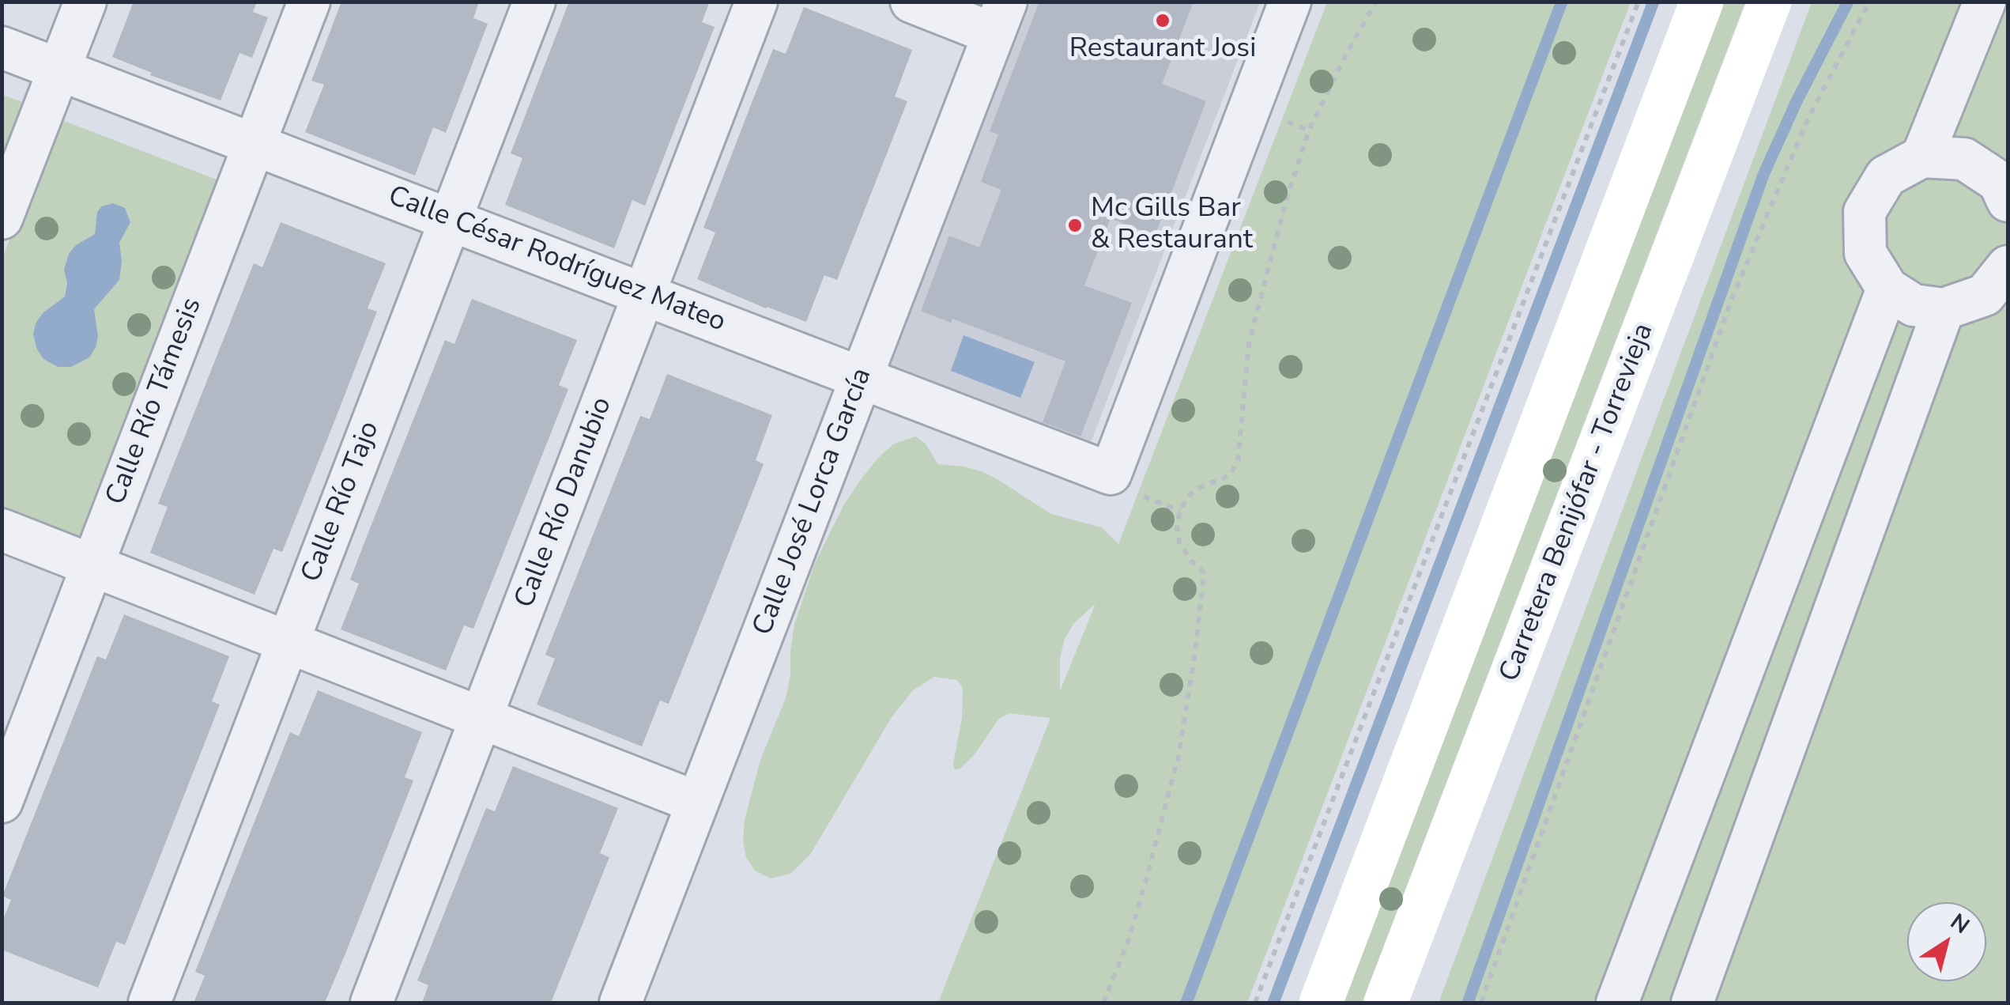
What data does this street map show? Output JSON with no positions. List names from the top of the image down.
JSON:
{
  "streets": {
    "main road": ["Carretera Benijófar - Torrevieja"],
    "street": [
      "Calle César Rodríguez Mateo",
      "Calle Río Támesis",
      "Calle Río Tajo",
      "Calle José Lorca García",
      "Calle Río Danubio"
    ]
  },
  "crossings": [
    ["Calle César Rodríguez Mateo", "Calle Río Támesis"],
    ["Calle César Rodríguez Mateo", "Calle Río Tajo"],
    ["Calle César Rodríguez Mateo", "Calle José Lorca García"],
    ["Calle César Rodríguez Mateo", "Calle Río Danubio"]
  ],
  "places": ["Restaurant Josi", "Mc Gills Bar & Restaurant"],
  "north": "top right"
}
